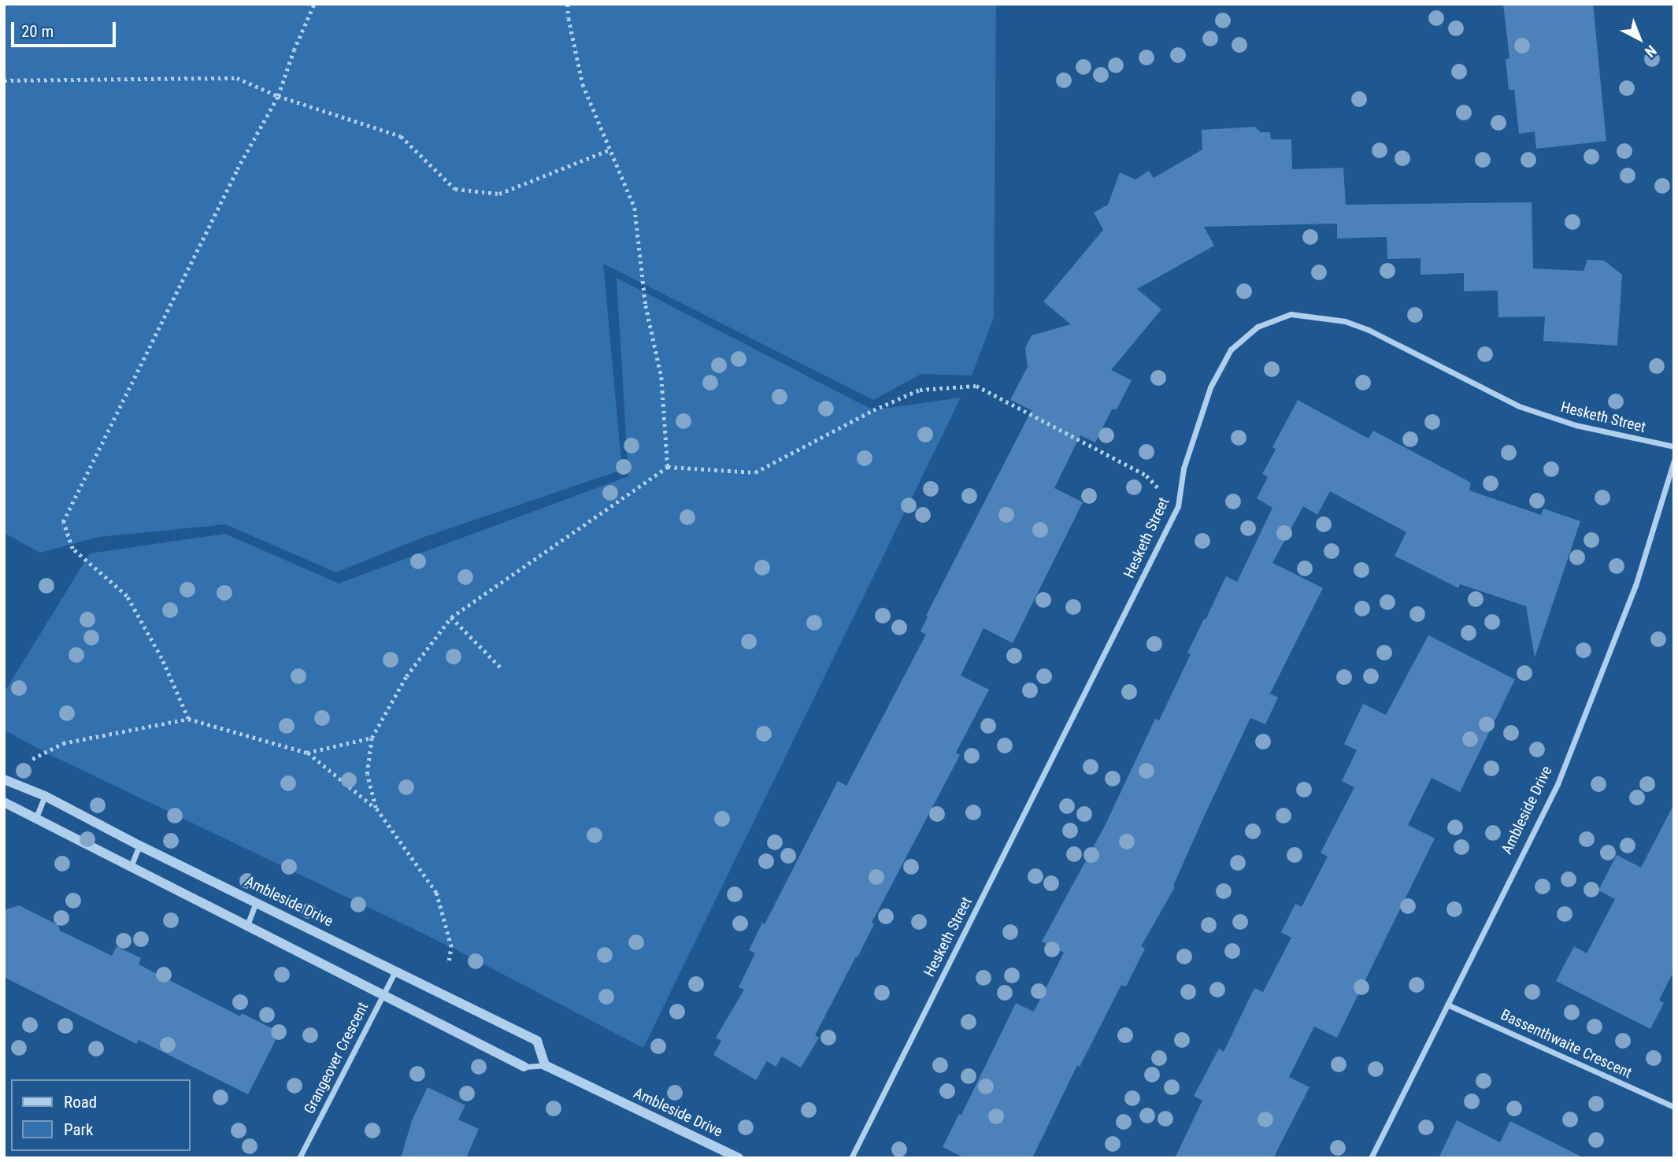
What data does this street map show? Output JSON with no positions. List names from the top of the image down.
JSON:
{
  "streets": {
    "street": [
      "Hesketh Street",
      "Ambleside Drive",
      "Bassenthwaite Crescent",
      "Grangeover Crescent"
    ]
  },
  "crossings": [
    ["Ambleside Drive", "Bassenthwaite Crescent"],
    ["Ambleside Drive", "Grangeover Crescent"]
  ],
  "legend": ["Road", "Park"],
  "scale_bar": "20 m",
  "north": "bottom right"
}
